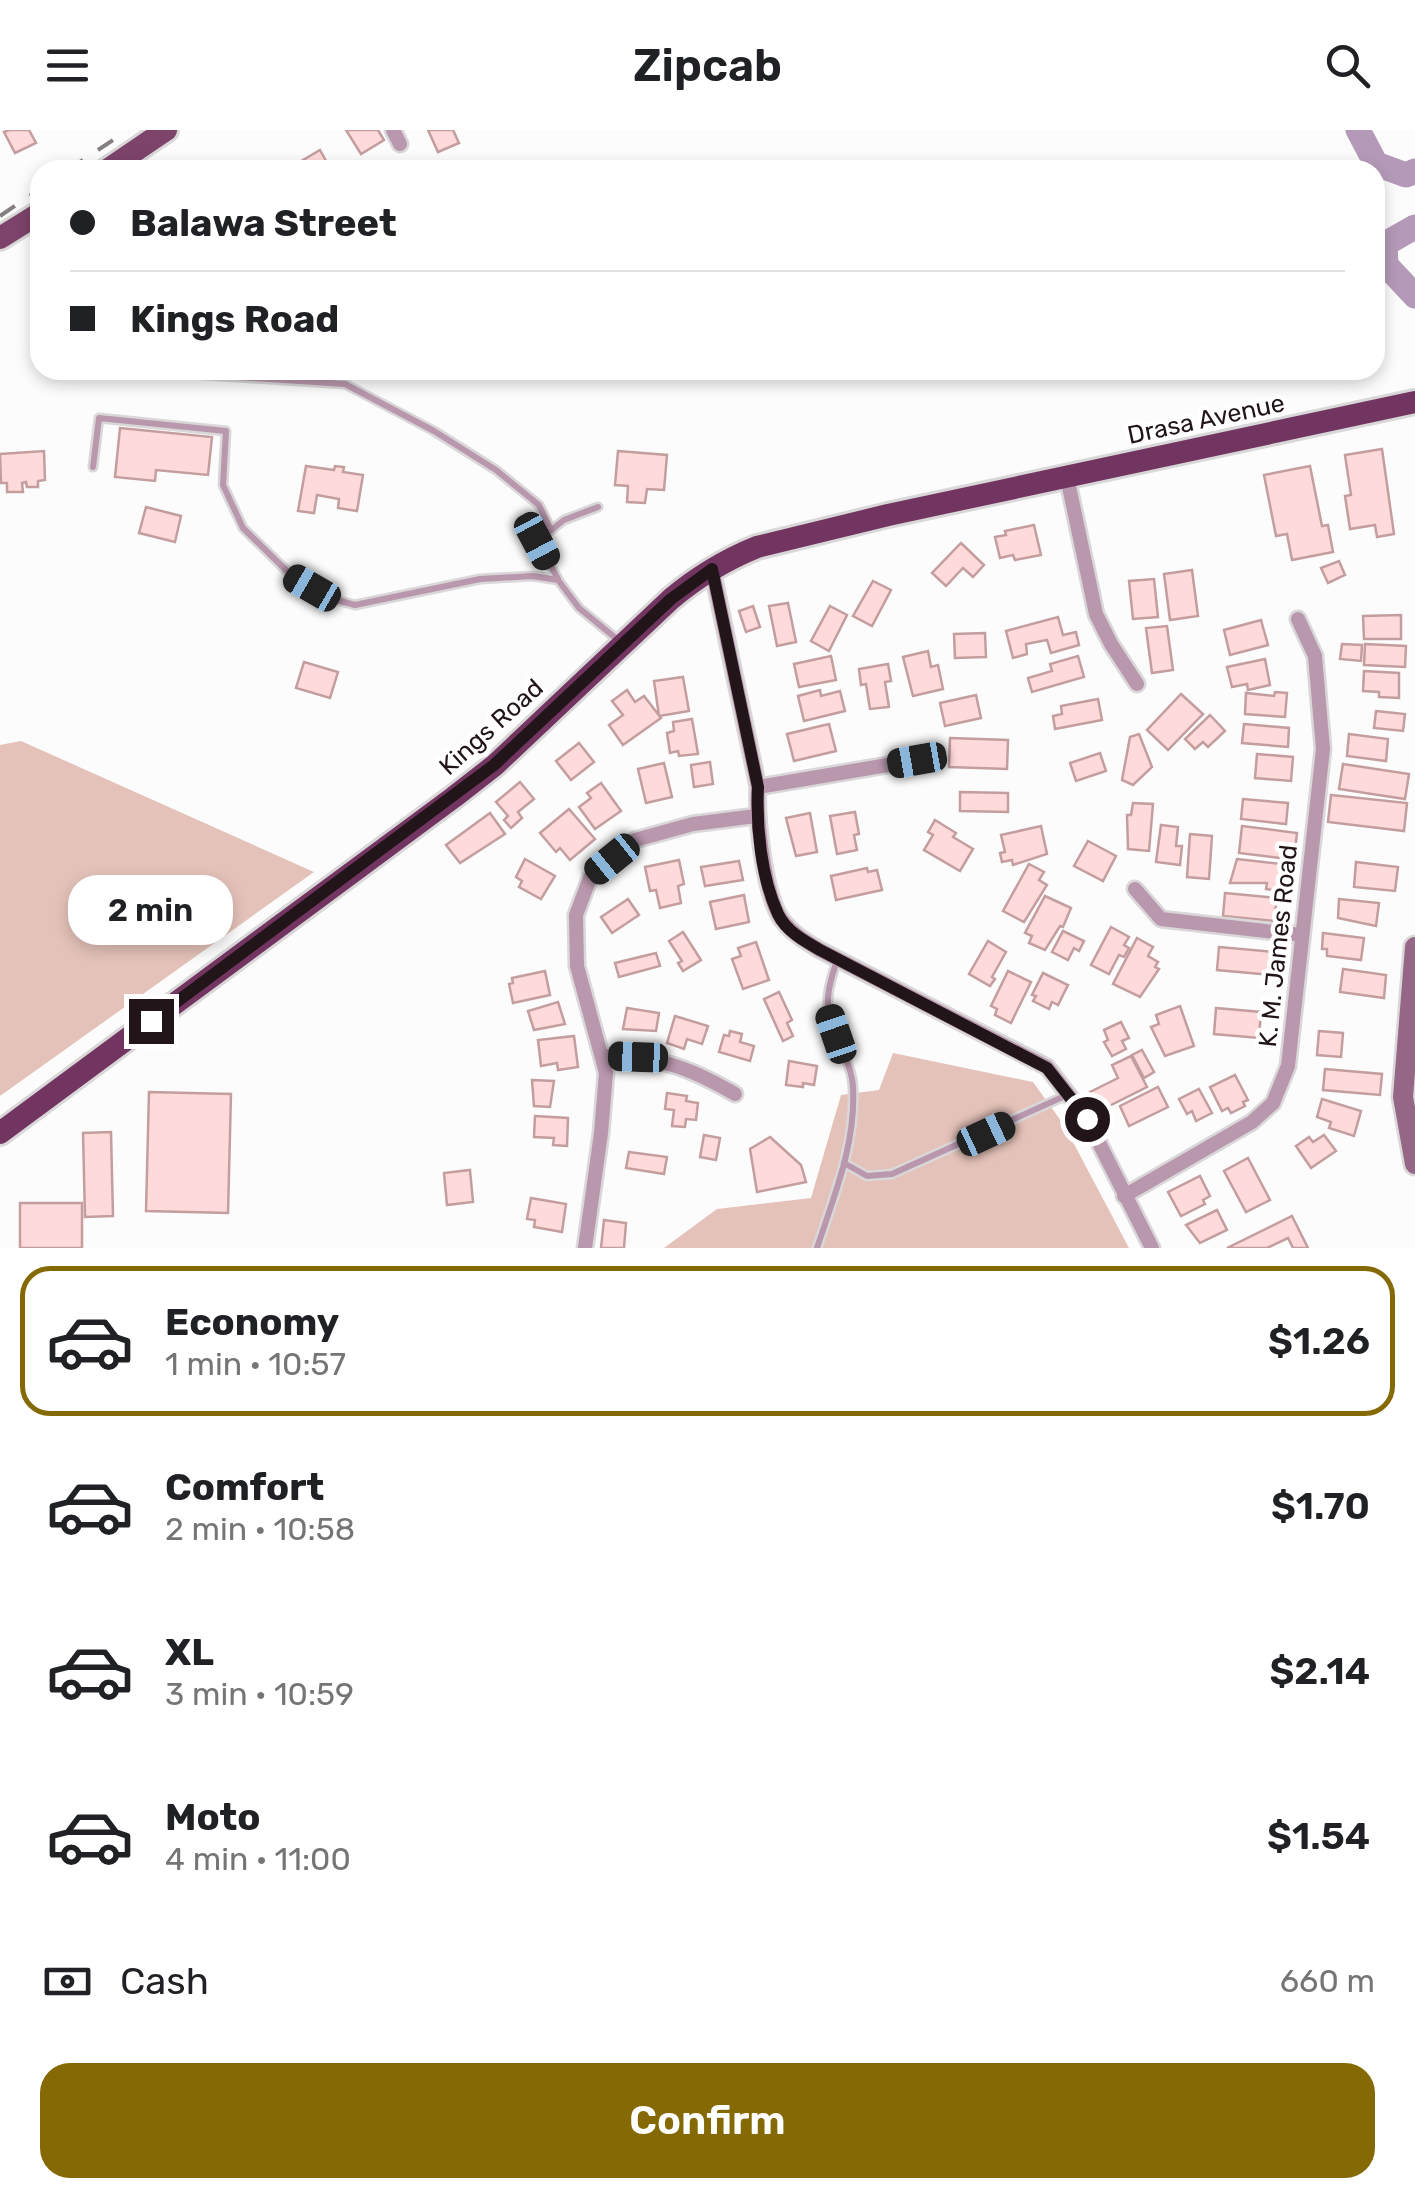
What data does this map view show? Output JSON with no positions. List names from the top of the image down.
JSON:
{
  "streets": {
    "highway": ["Drasa Avenue", "Kings Road"],
    "street": ["K. M. James Road"]
  },
  "crossings": [
    ["Drasa Avenue", "Kings Road"]
  ],
  "page": {
    "header": "Zipcab",
    "banner": ["Balawa Street", "Kings Road"],
    "bubble": "2 min",
    "list": [
      {
        "name": "Economy",
        "note": "1 min · 10:57",
        "value": "$1.26"
      },
      {
        "name": "Comfort",
        "note": "2 min · 10:58",
        "value": "$1.70"
      },
      {
        "name": "XL",
        "note": "3 min · 10:59",
        "value": "$2.14"
      },
      {
        "name": "Moto",
        "note": "4 min · 11:00",
        "value": "$1.54"
      }
    ],
    "pay": ["Cash", "660 m"],
    "buttons": "Confirm"
  }
}
